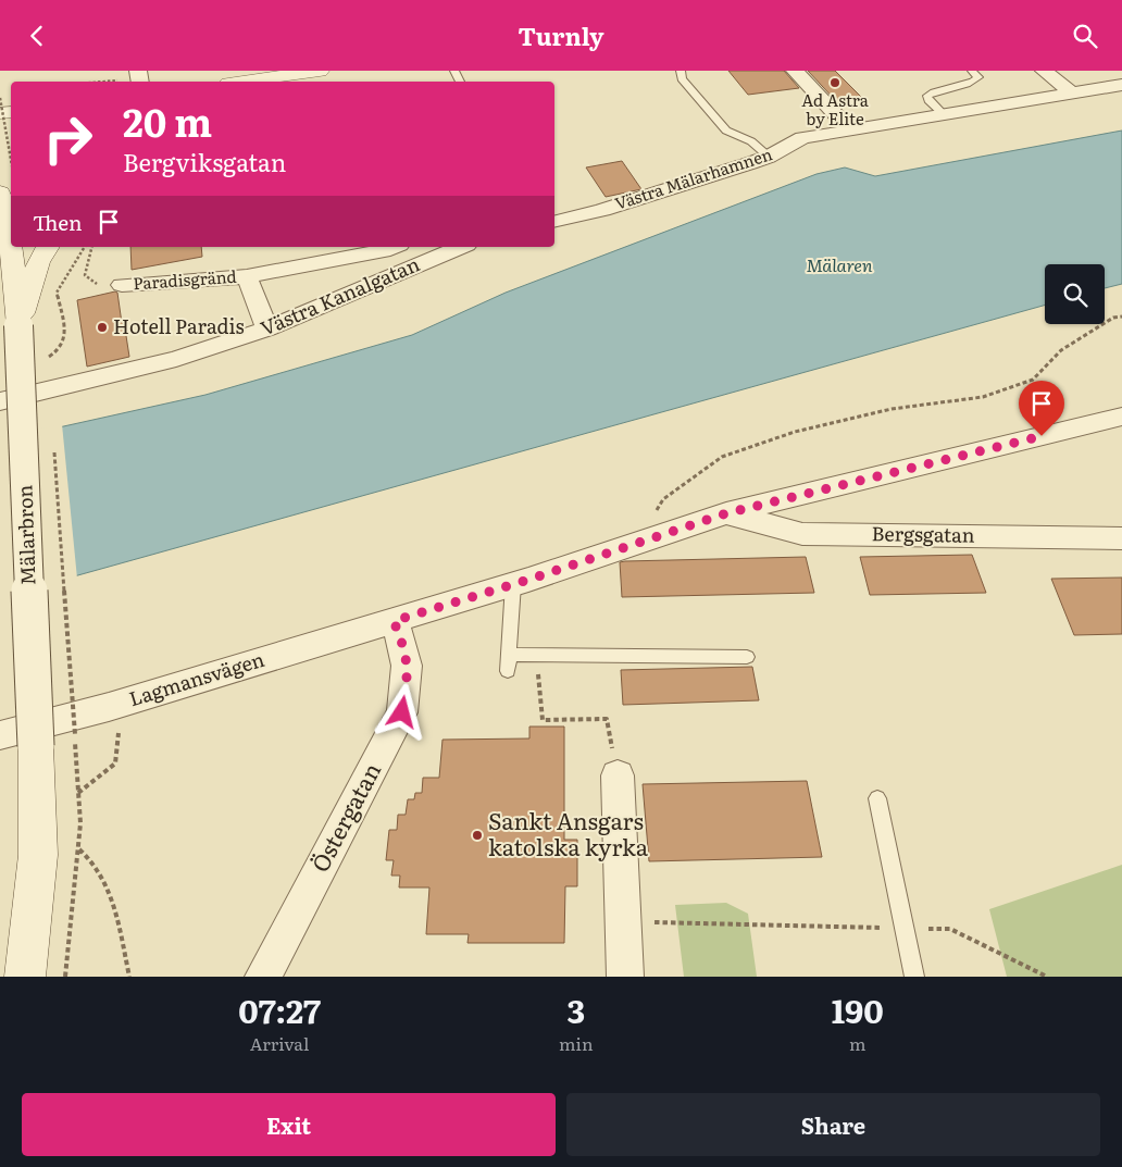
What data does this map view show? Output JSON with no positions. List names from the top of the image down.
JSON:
{
  "streets": {
    "main road": ["Mälarbron"],
    "street": [
      "Västra Mälarhamnen",
      "Paradisgränd",
      "Västra Kanalgatan",
      "Bergsgatan",
      "Lagmansvägen",
      "Östergatan"
    ]
  },
  "crossings": [
    ["Paradisgränd", "Västra Kanalgatan"],
    ["Bergsgatan", "Lagmansvägen"],
    ["Lagmansvägen", "Östergatan"]
  ],
  "water": ["Mälaren"],
  "places": ["Ad Astra by Elite", "Hotell Paradis", "Sankt Ansgars katolska kyrka"],
  "page": {
    "header": "Turnly",
    "turn": ["20 m", "Bergviksgatan"],
    "then": "Then",
    "eta": [
      "07:27",
      "Arrival",
      "3",
      "min",
      "190",
      "m"
    ],
    "buttons": ["Exit", "Share"]
  }
}
